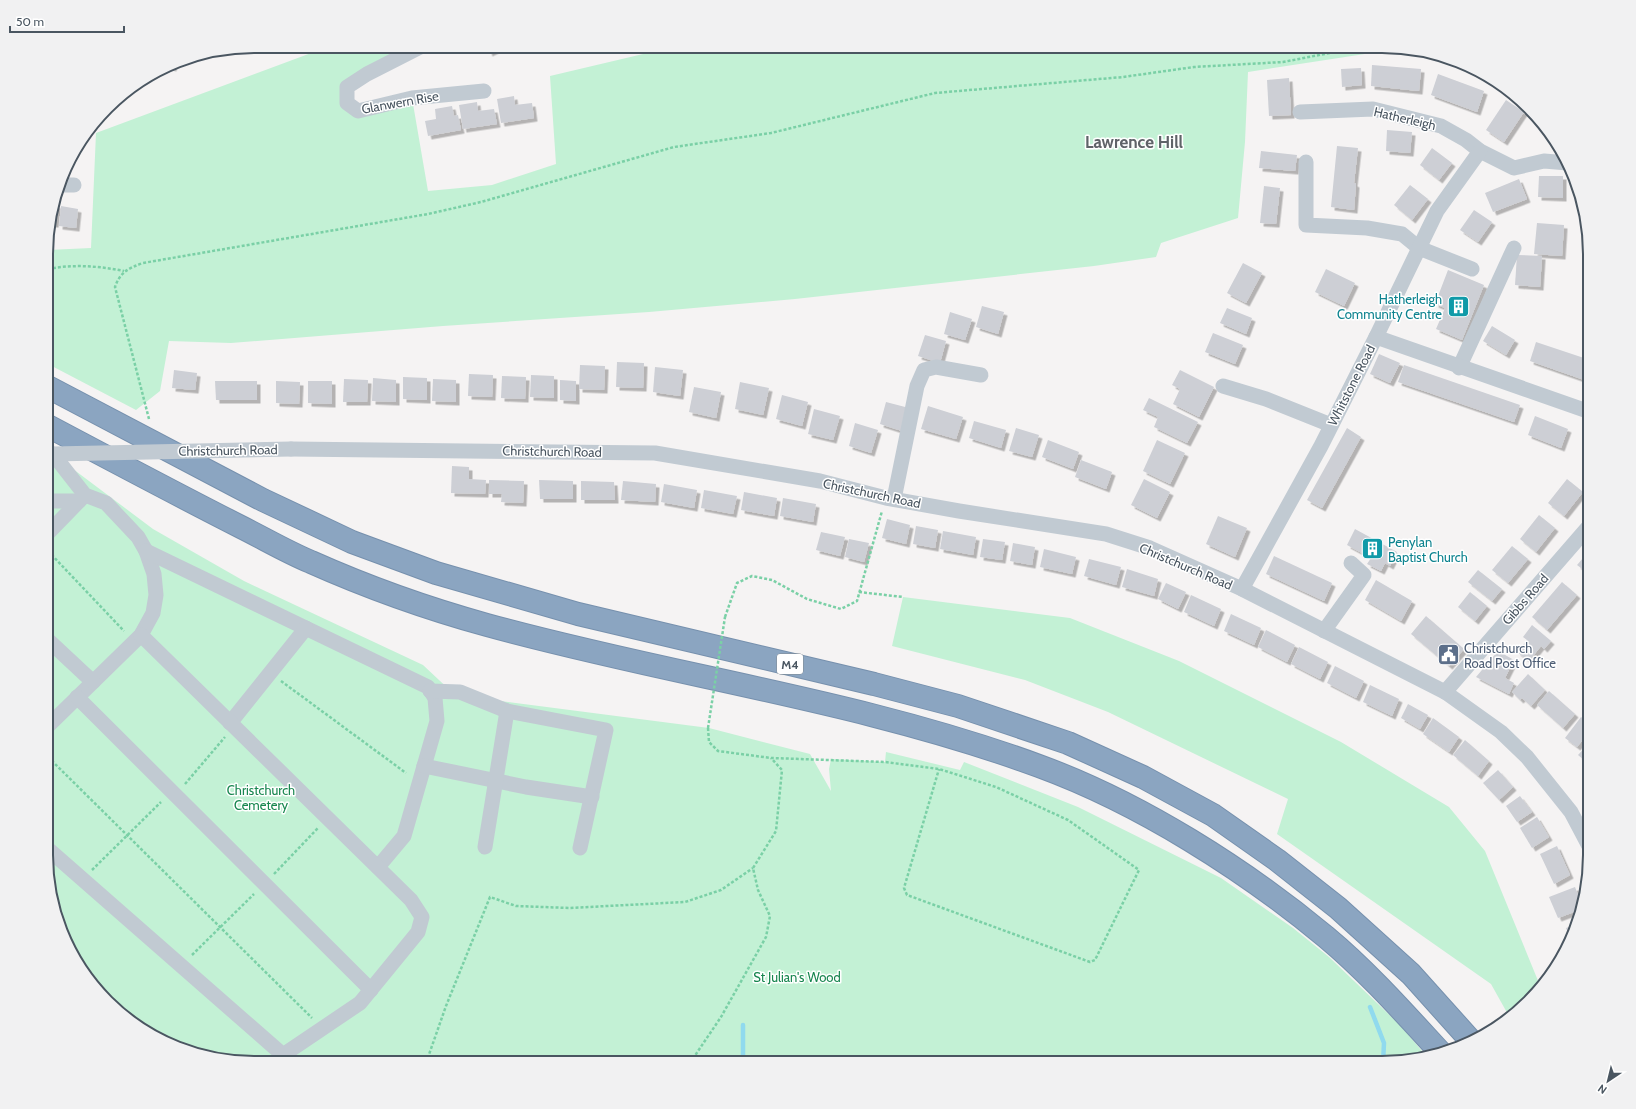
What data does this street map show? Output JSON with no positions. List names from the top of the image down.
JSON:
{
  "streets": {
    "highway": ["M4"],
    "street": [
      "Glanwern Rise",
      "Hatherleigh",
      "Whitstone Road",
      "Christchurch Road",
      "Gibbs Road"
    ]
  },
  "crossings": [
    ["Whitstone Road", "Christchurch Road"],
    ["Christchurch Road", "Gibbs Road"]
  ],
  "districts": ["Lawrence Hill"],
  "parks": ["Christchurch Cemetery", "St Julian's Wood"],
  "places": {
    "building": ["Hatherleigh Community Centre", "Penylan Baptist Church"],
    "public building": ["Christchurch Road Post Office"]
  },
  "scale_bar": "50 m",
  "north": "bottom left"
}
